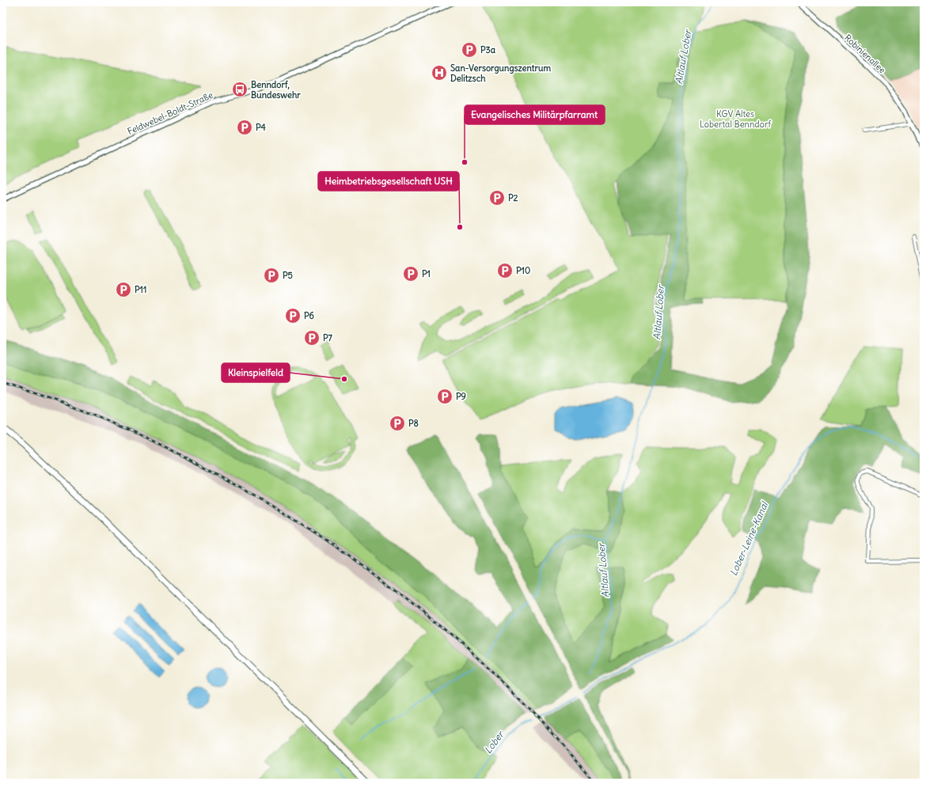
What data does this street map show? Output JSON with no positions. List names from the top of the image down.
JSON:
{
  "streets": {
    "street": ["Robinienallee", "Feldwebel-Boldt-Straße"]
  },
  "water": ["Altlauf Lober", "Lober-Leine-Kanal", "Lober"],
  "parks": ["KGV Altes Lobertal Benndorf"],
  "places": {
    "parking": [
      "P3a",
      "P4",
      "P2",
      "P10",
      "P1",
      "P5",
      "P11",
      "P6",
      "P7",
      "P9",
      "P8"
    ],
    "hospital": ["San-Versorgungszentrum Delitzsch"],
    "bus stop": ["Benndorf, Bundeswehr"],
    "other": ["Evangelisches Militärpfarramt", "Heimbetriebsgesellschaft USH", "Kleinspielfeld"]
  }
}
